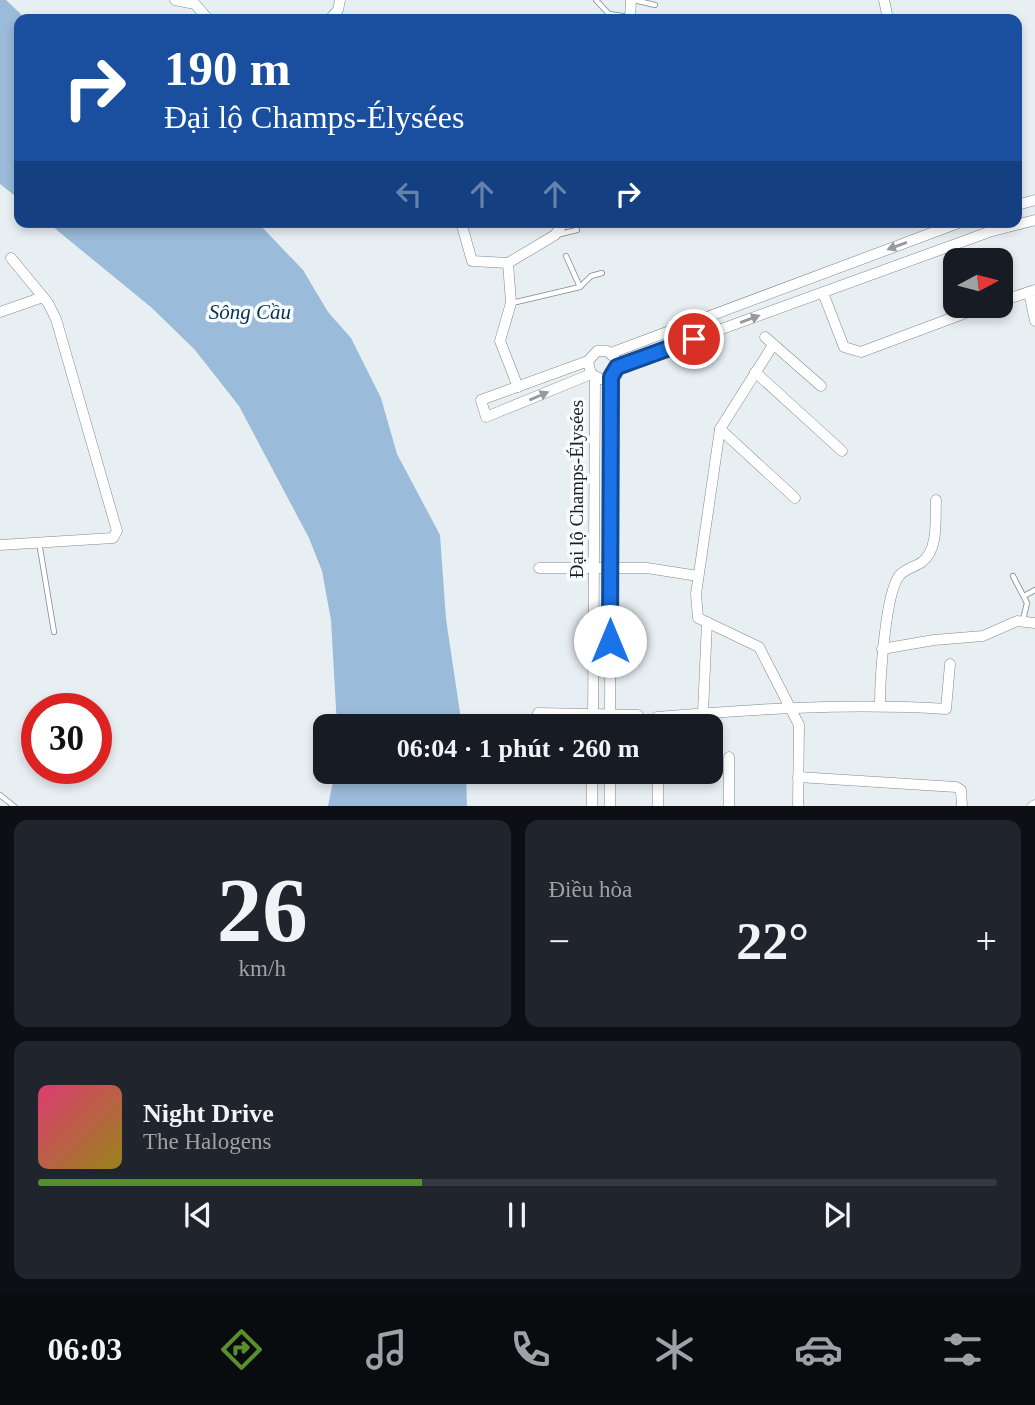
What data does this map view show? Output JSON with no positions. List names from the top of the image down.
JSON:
{
  "streets": {
    "street": ["Đại lộ Champs-Élysées"]
  },
  "water": ["Sông Cầu"],
  "north": "right",
  "page": {
    "turn": ["190 m", "Đại lộ Champs-Élysées"],
    "limit": "30",
    "trip": "06:04 · 1 phút · 260 m",
    "tile": [
      ["26", "km/h"],
      "Điều hòa"
    ],
    "heat": ["−", "22°", "+"],
    "song": ["Night Drive", "The Halogens"],
    "tabs": "06:03"
  }
}
